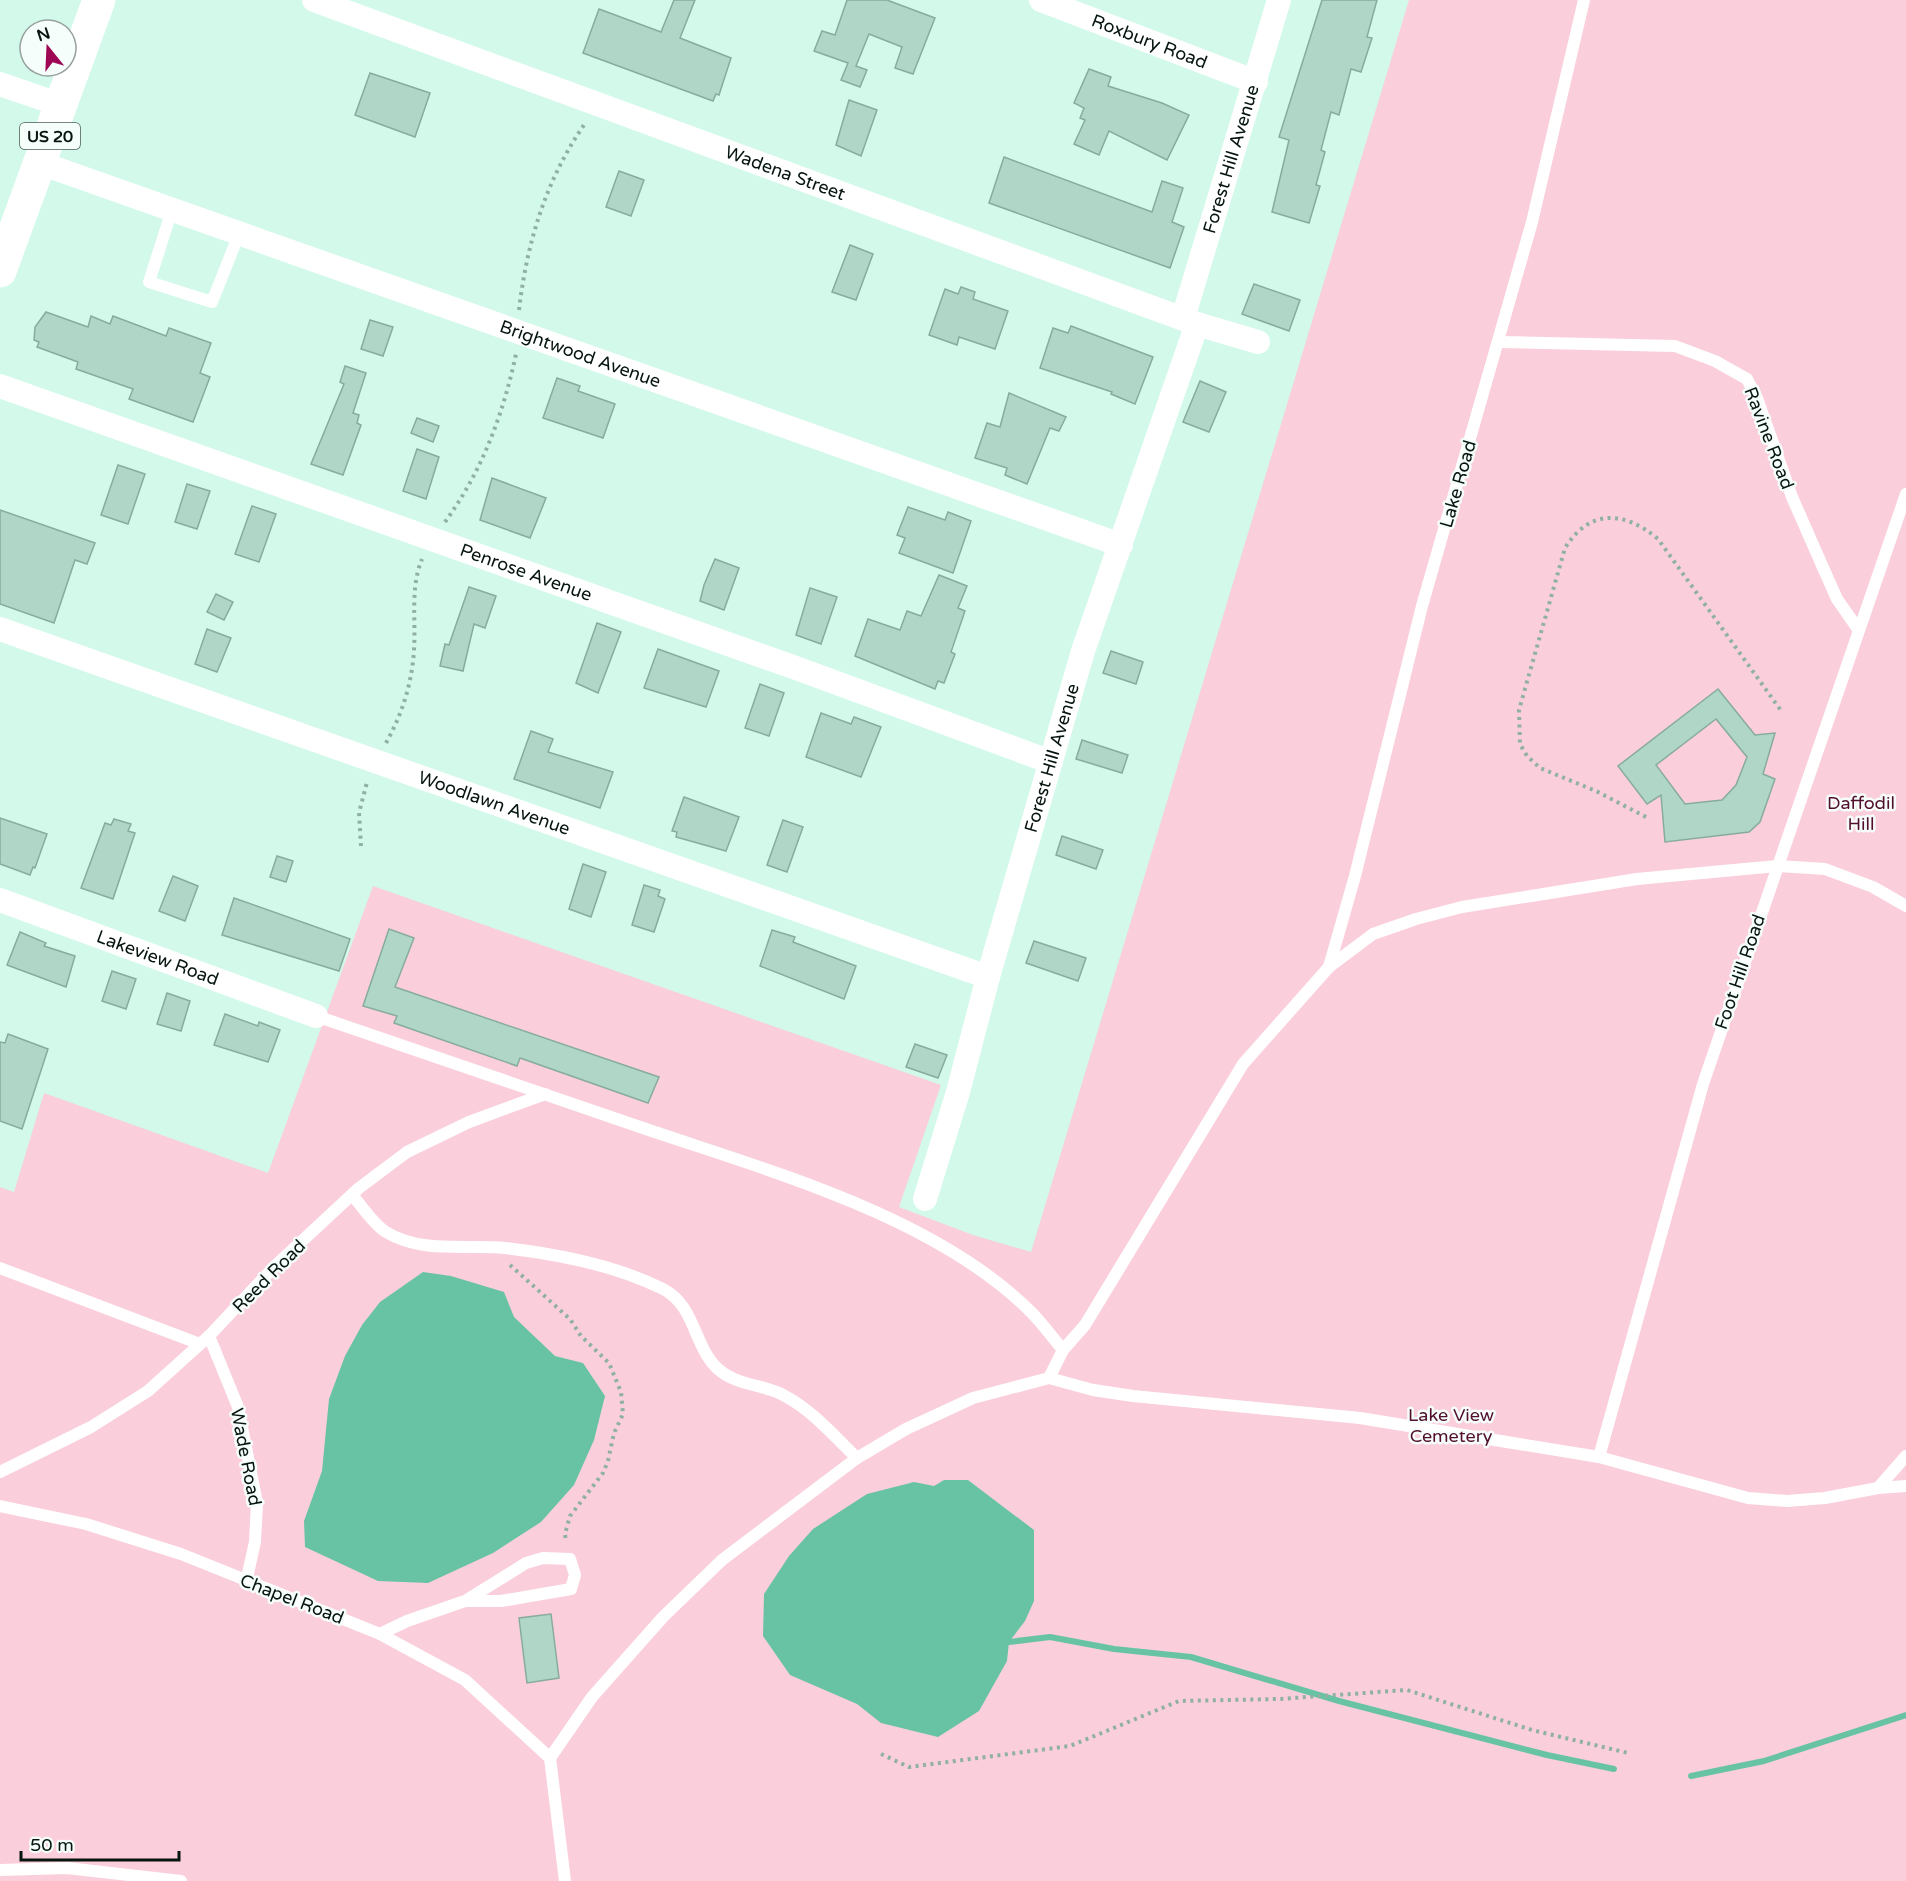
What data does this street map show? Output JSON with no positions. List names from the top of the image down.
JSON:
{
  "streets": {
    "main road": ["US 20"],
    "street": [
      "Roxbury Road",
      "Forest Hill Avenue",
      "Wadena Street",
      "Brightwood Avenue",
      "Penrose Avenue",
      "Woodlawn Avenue",
      "Lakeview Road"
    ],
    "lane": [
      "Ravine Road",
      "Lake Road",
      "Foot Hill Road",
      "Reed Road",
      "Wade Road",
      "Chapel Road"
    ]
  },
  "crossings": [
    ["Roxbury Road", "Forest Hill Avenue"],
    ["US 20", "Brightwood Avenue"],
    ["Forest Hill Avenue", "Wadena Street"],
    ["Forest Hill Avenue", "Brightwood Avenue"],
    ["Forest Hill Avenue", "Penrose Avenue"],
    ["Forest Hill Avenue", "Woodlawn Avenue"],
    ["Ravine Road", "Lake Road"],
    ["Ravine Road", "Foot Hill Road"],
    ["Reed Road", "Wade Road"],
    ["Wade Road", "Chapel Road"]
  ],
  "parks": ["Daffodil Hill", "Lake View Cemetery"],
  "scale_bar": "50 m",
  "north": "top"
}
